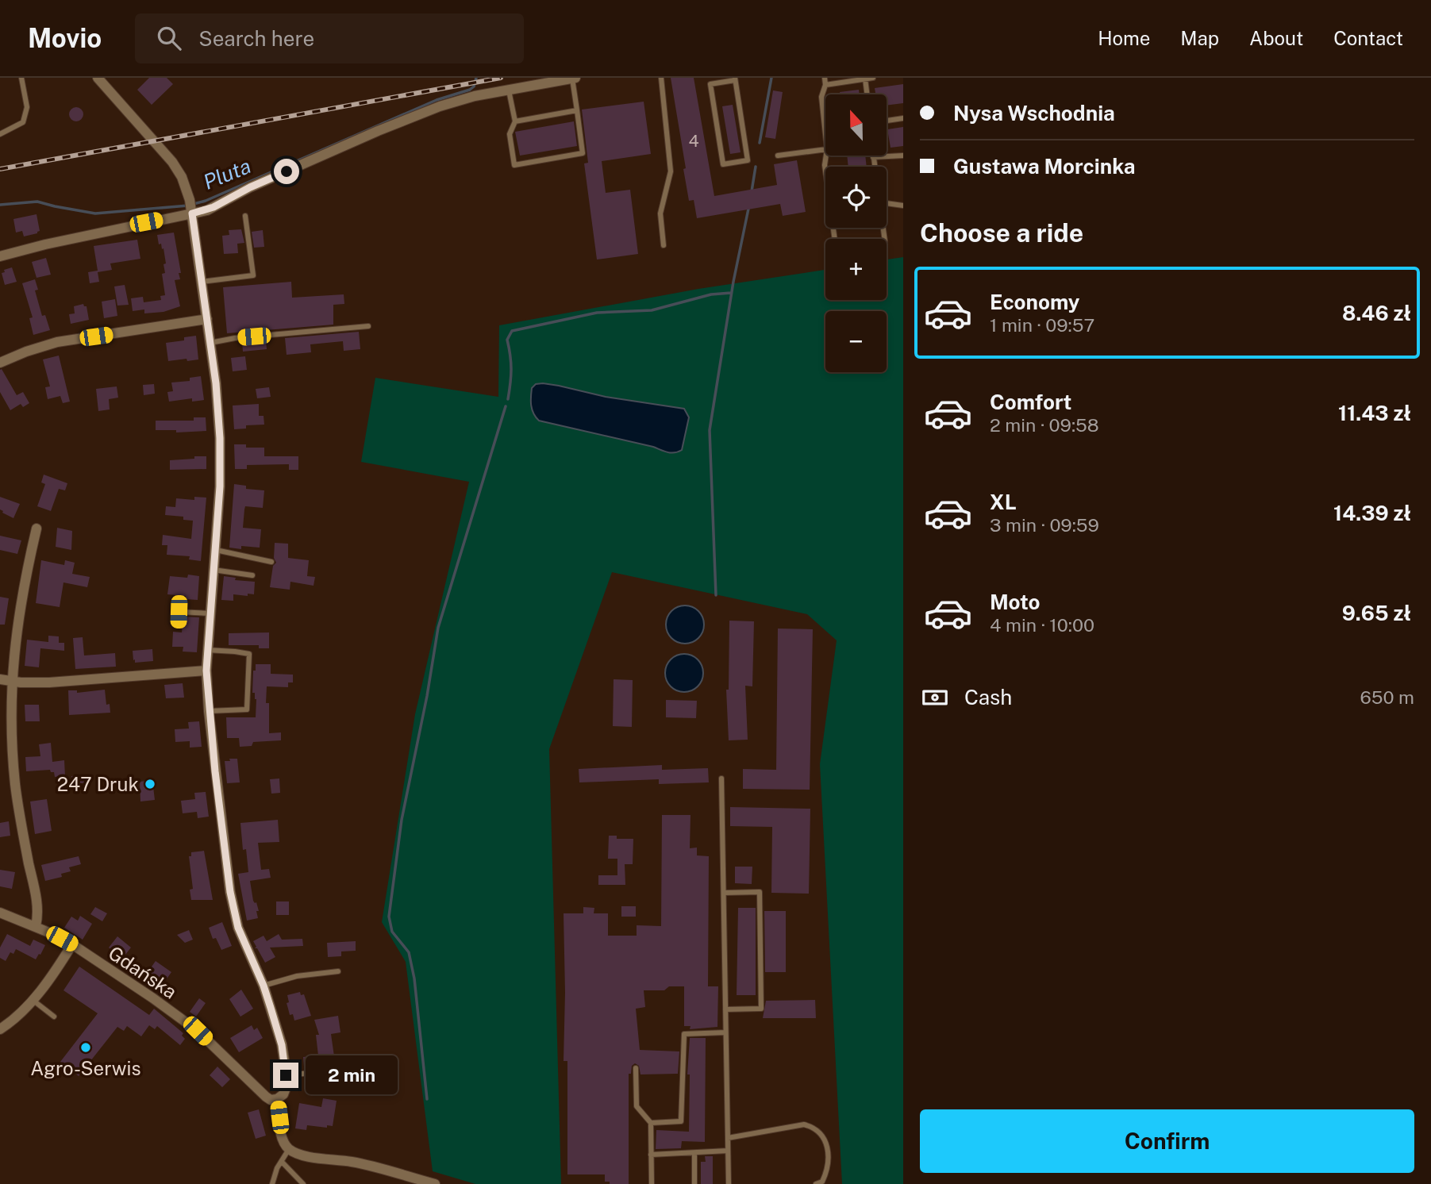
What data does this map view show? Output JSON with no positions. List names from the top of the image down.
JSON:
{
  "streets": {
    "street": ["Gdańska"]
  },
  "water": ["Pluta"],
  "places": ["247 Druk", "Agro-Serwis"],
  "house_numbers": ["4"],
  "north": "top",
  "page": {
    "header": "Movio",
    "search": "Search here",
    "nav": [
      "Home",
      "Map",
      "About",
      "Contact"
    ],
    "banner": ["Nysa Wschodnia", "Gustawa Morcinka"],
    "map_buttons": ["+", "−"],
    "heading": "Choose a ride",
    "list": [
      {
        "name": "Economy",
        "note": "1 min · 09:57",
        "value": "8.46 zł"
      },
      {
        "name": "Comfort",
        "note": "2 min · 09:58",
        "value": "11.43 zł"
      },
      {
        "name": "XL",
        "note": "3 min · 09:59",
        "value": "14.39 zł"
      },
      {
        "name": "Moto",
        "note": "4 min · 10:00",
        "value": "9.65 zł"
      }
    ],
    "pay": ["Cash", "650 m"],
    "bubble": "2 min",
    "buttons": "Confirm"
  }
}
